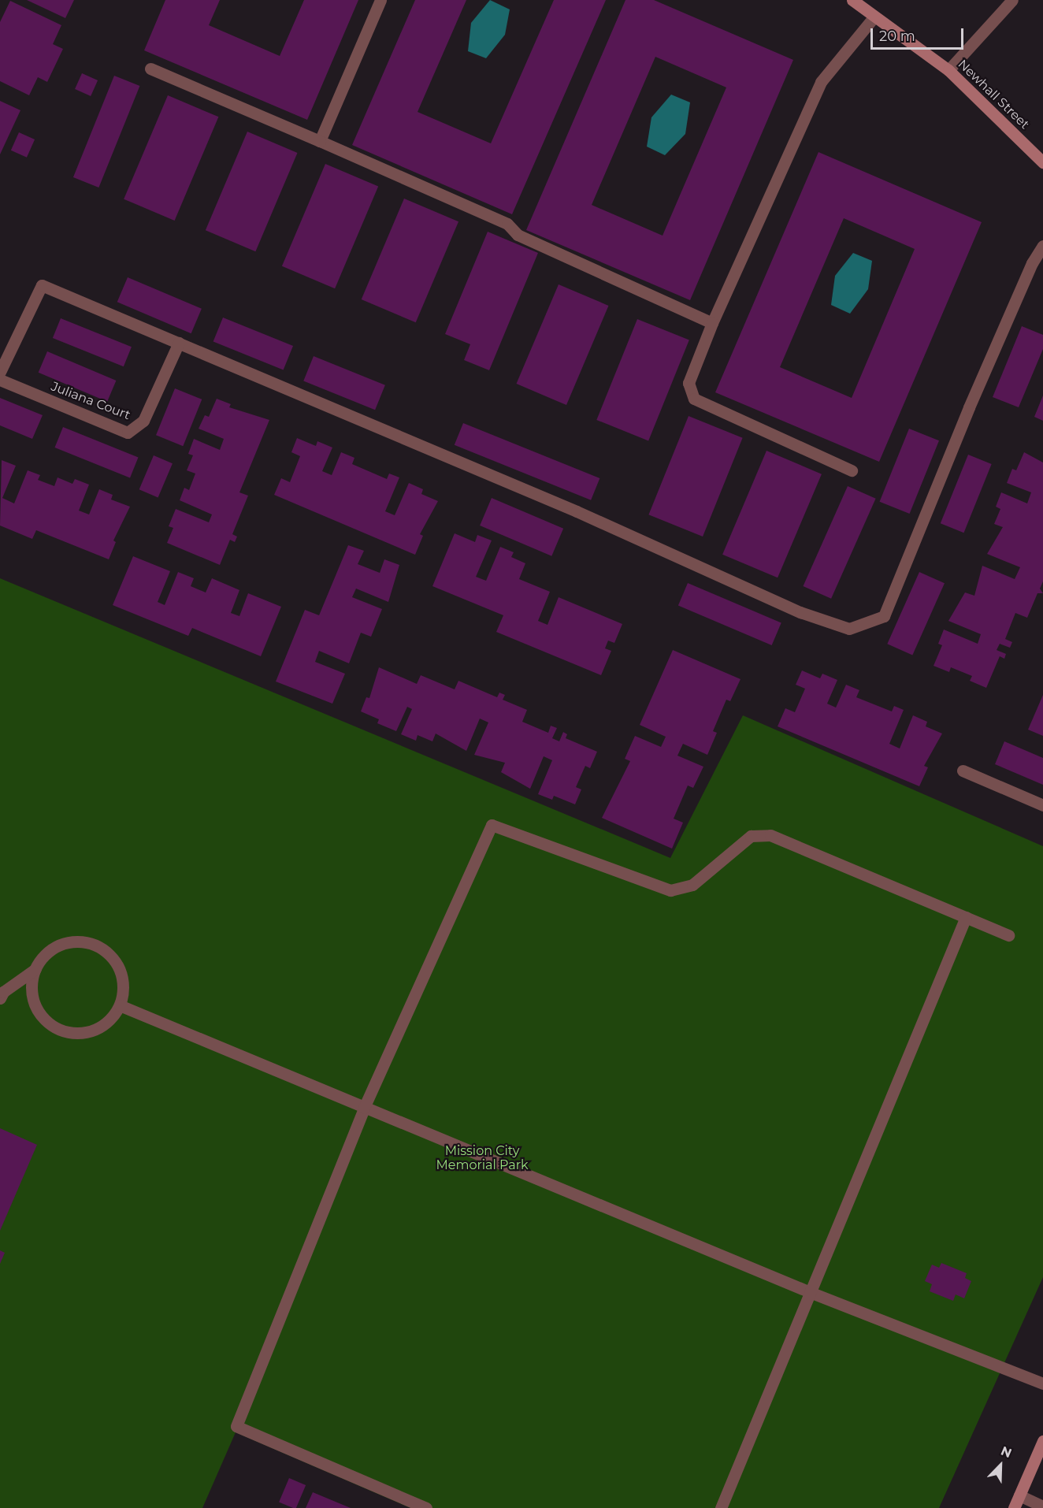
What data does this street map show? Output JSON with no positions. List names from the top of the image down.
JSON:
{
  "streets": {
    "main road": ["Newhall Street"],
    "street": ["Juliana Court"]
  },
  "parks": ["Mission City Memorial Park"],
  "scale_bar": "20 m",
  "north": "top right"
}
